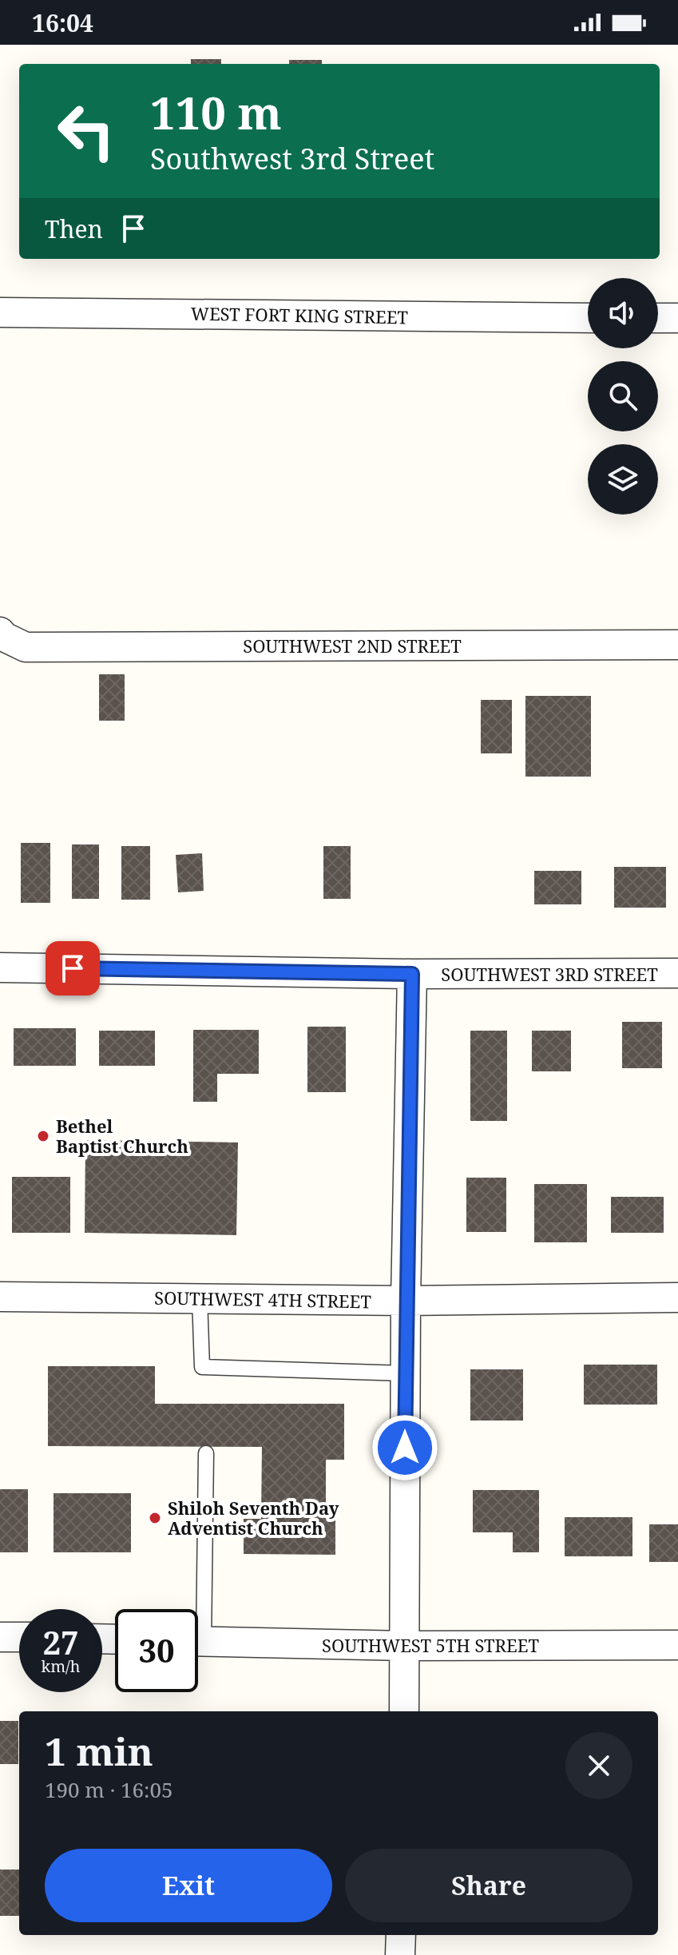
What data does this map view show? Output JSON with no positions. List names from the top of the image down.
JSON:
{
  "streets": {
    "street": [
      "WEST FORT KING STREET",
      "SOUTHWEST 2ND STREET",
      "SOUTHWEST 3RD STREET",
      "SOUTHWEST 4TH STREET",
      "SOUTHWEST 5TH STREET"
    ]
  },
  "places": ["Bethel Baptist Church", "Shiloh Seventh Day Adventist Church"],
  "page": {
    "status": "16:04",
    "turn": ["110 m", "Southwest 3rd Street"],
    "then": "Then",
    "speed": "27 km/h",
    "limit": "30",
    "heading": ["1 min", "190 m · 16:05"],
    "buttons": ["Exit", "Share"]
  }
}
